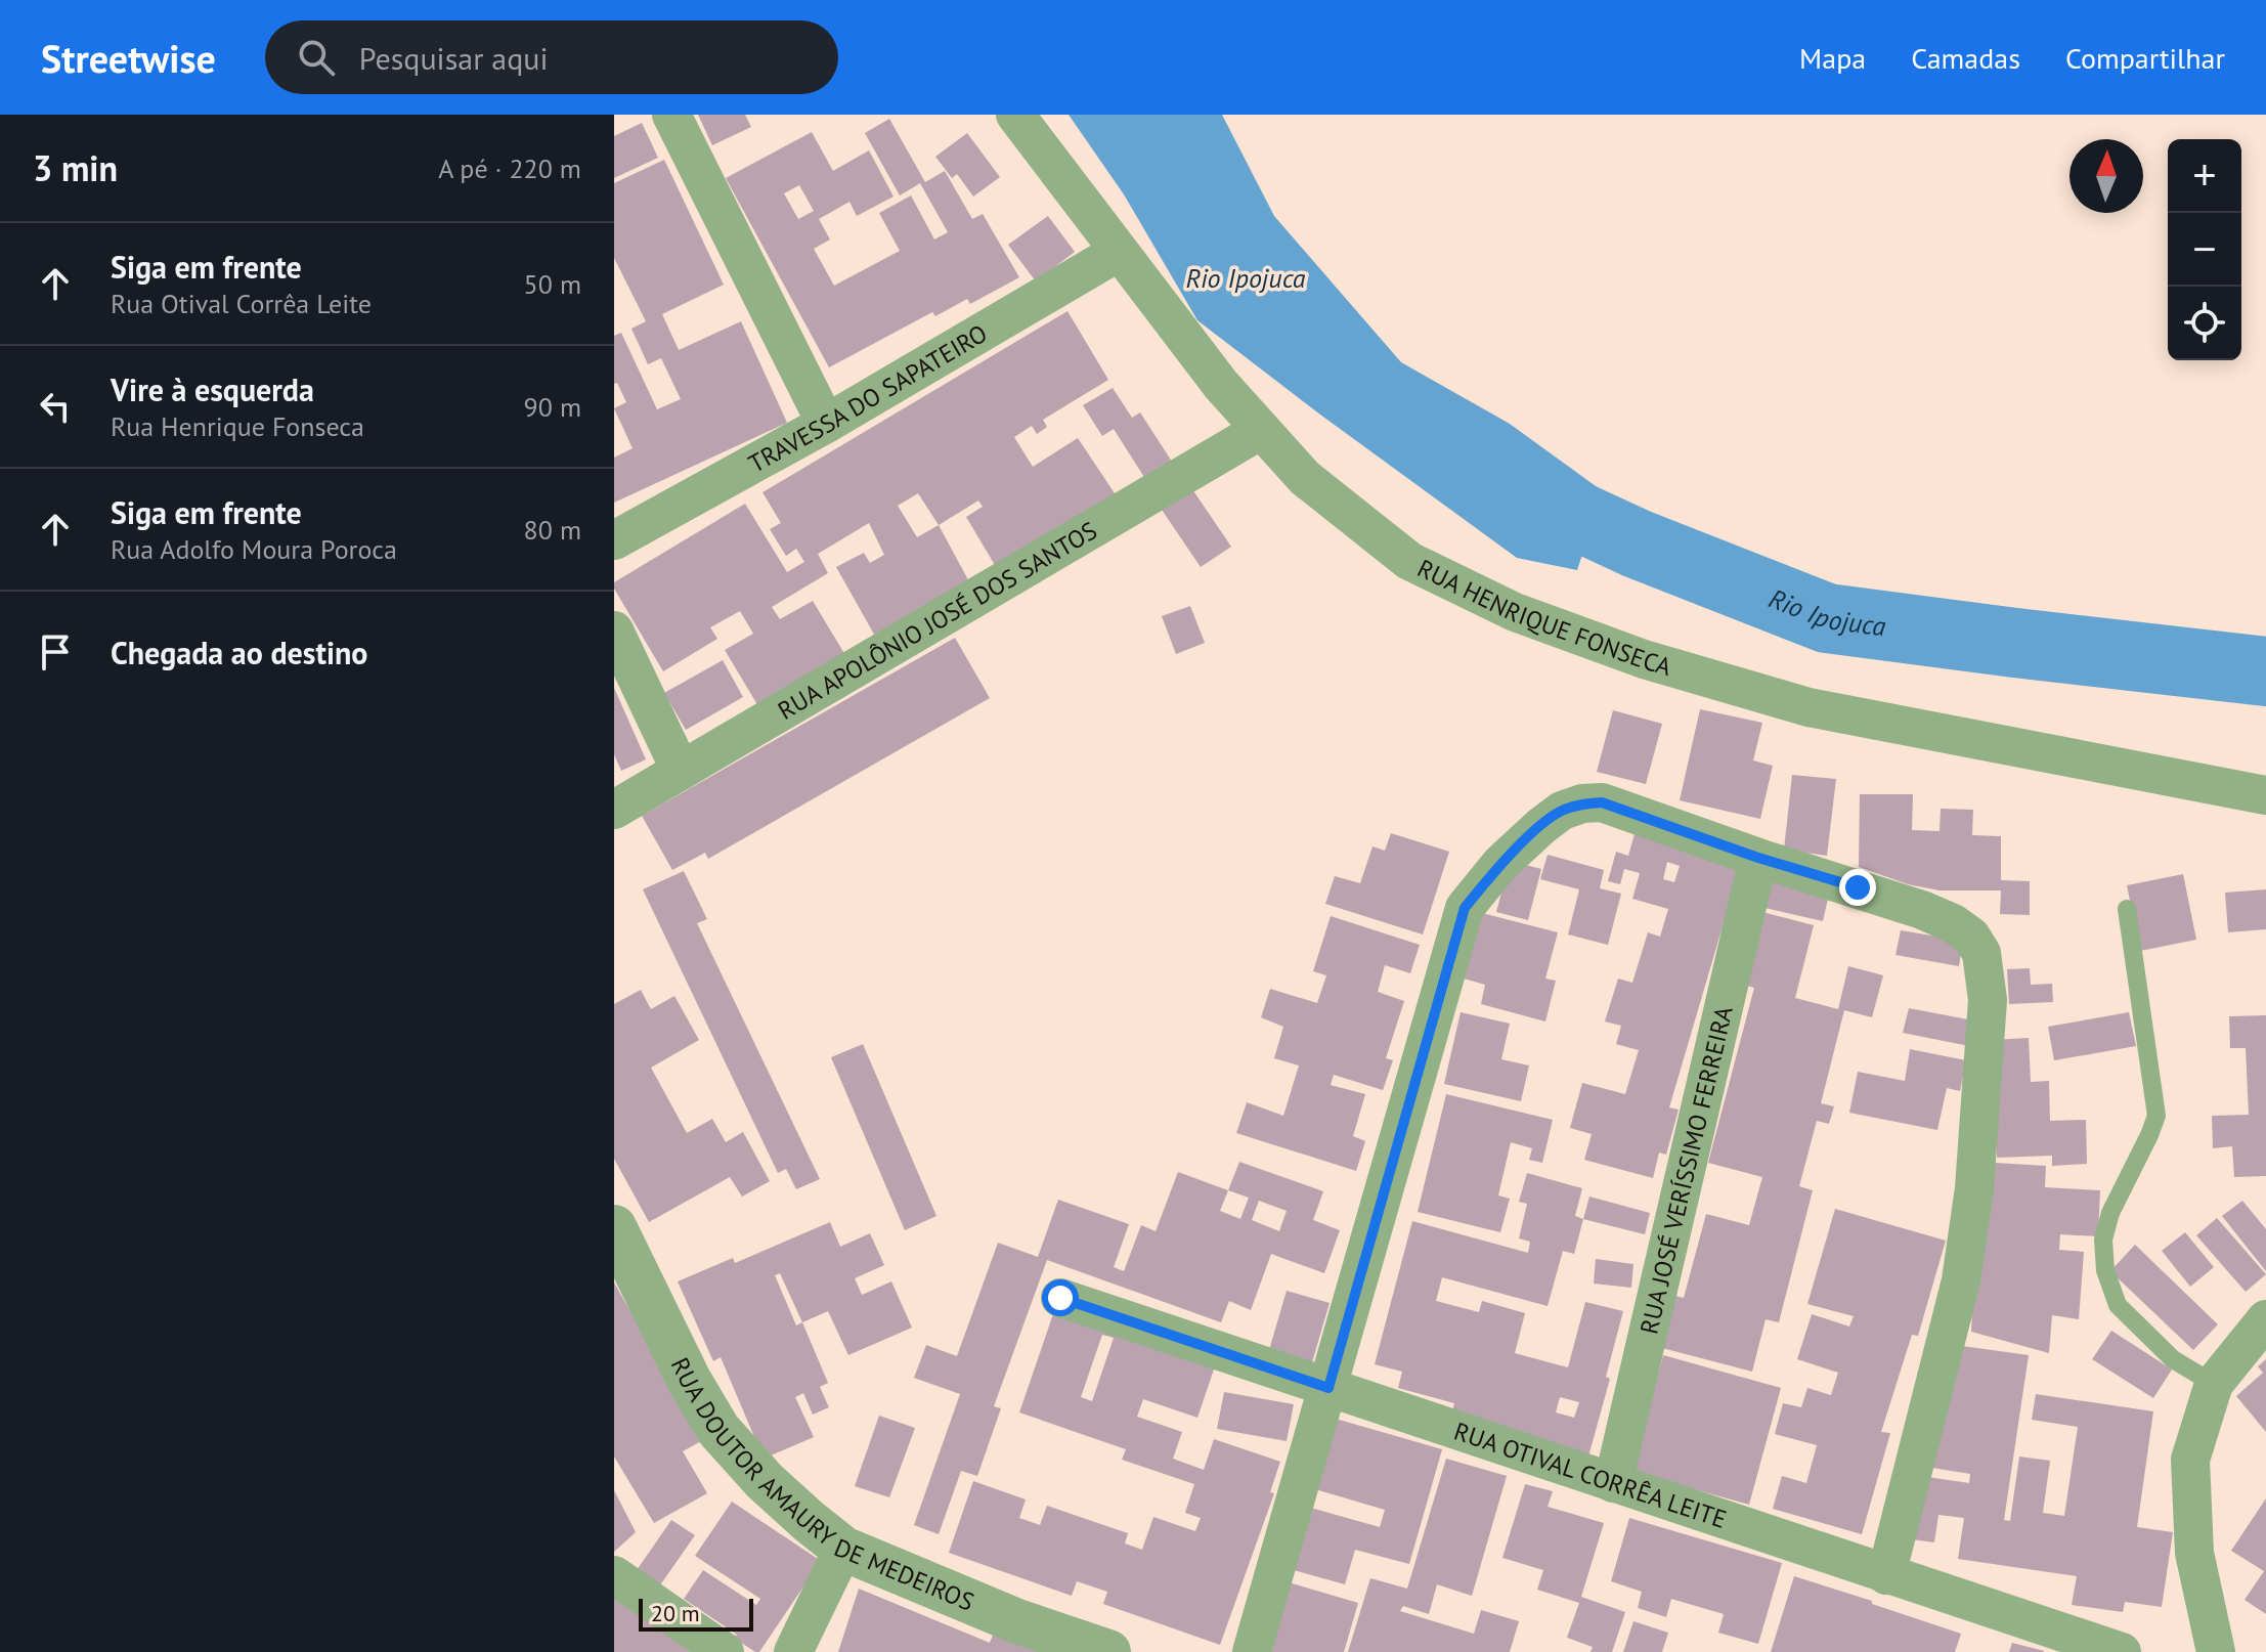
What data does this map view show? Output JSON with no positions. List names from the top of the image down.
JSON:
{
  "streets": {
    "street": [
      "TRAVESSA DO SAPATEIRO",
      "RUA HENRIQUE FONSECA",
      "RUA APOLÔNIO JOSÉ DOS SANTOS",
      "RUA JOSÉ VERÍSSIMO FERREIRA",
      "RUA OTIVAL CORRÊA LEITE",
      "RUA DOUTOR AMAURY DE MEDEIROS"
    ]
  },
  "crossings": [
    ["TRAVESSA DO SAPATEIRO", "RUA HENRIQUE FONSECA"],
    ["RUA HENRIQUE FONSECA", "RUA APOLÔNIO JOSÉ DOS SANTOS"],
    ["RUA JOSÉ VERÍSSIMO FERREIRA", "RUA OTIVAL CORRÊA LEITE"]
  ],
  "water": ["Rio Ipojuca"],
  "scale_bar": "20 m",
  "north": "top",
  "page": {
    "header": "Streetwise",
    "search": "Pesquisar aqui",
    "nav": ["Mapa", "Camadas", "Compartilhar"],
    "heading": ["3 min", "A pé · 220 m"],
    "map_buttons": ["+", "−"],
    "list": [
      ["Siga em frente", "Rua Otival Corrêa Leite", "50 m"],
      ["Vire à esquerda", "Rua Henrique Fonseca", "90 m"],
      ["Siga em frente", "Rua Adolfo Moura Poroca", "80 m"],
      "Chegada ao destino"
    ],
    "scale": "20 m"
  }
}
